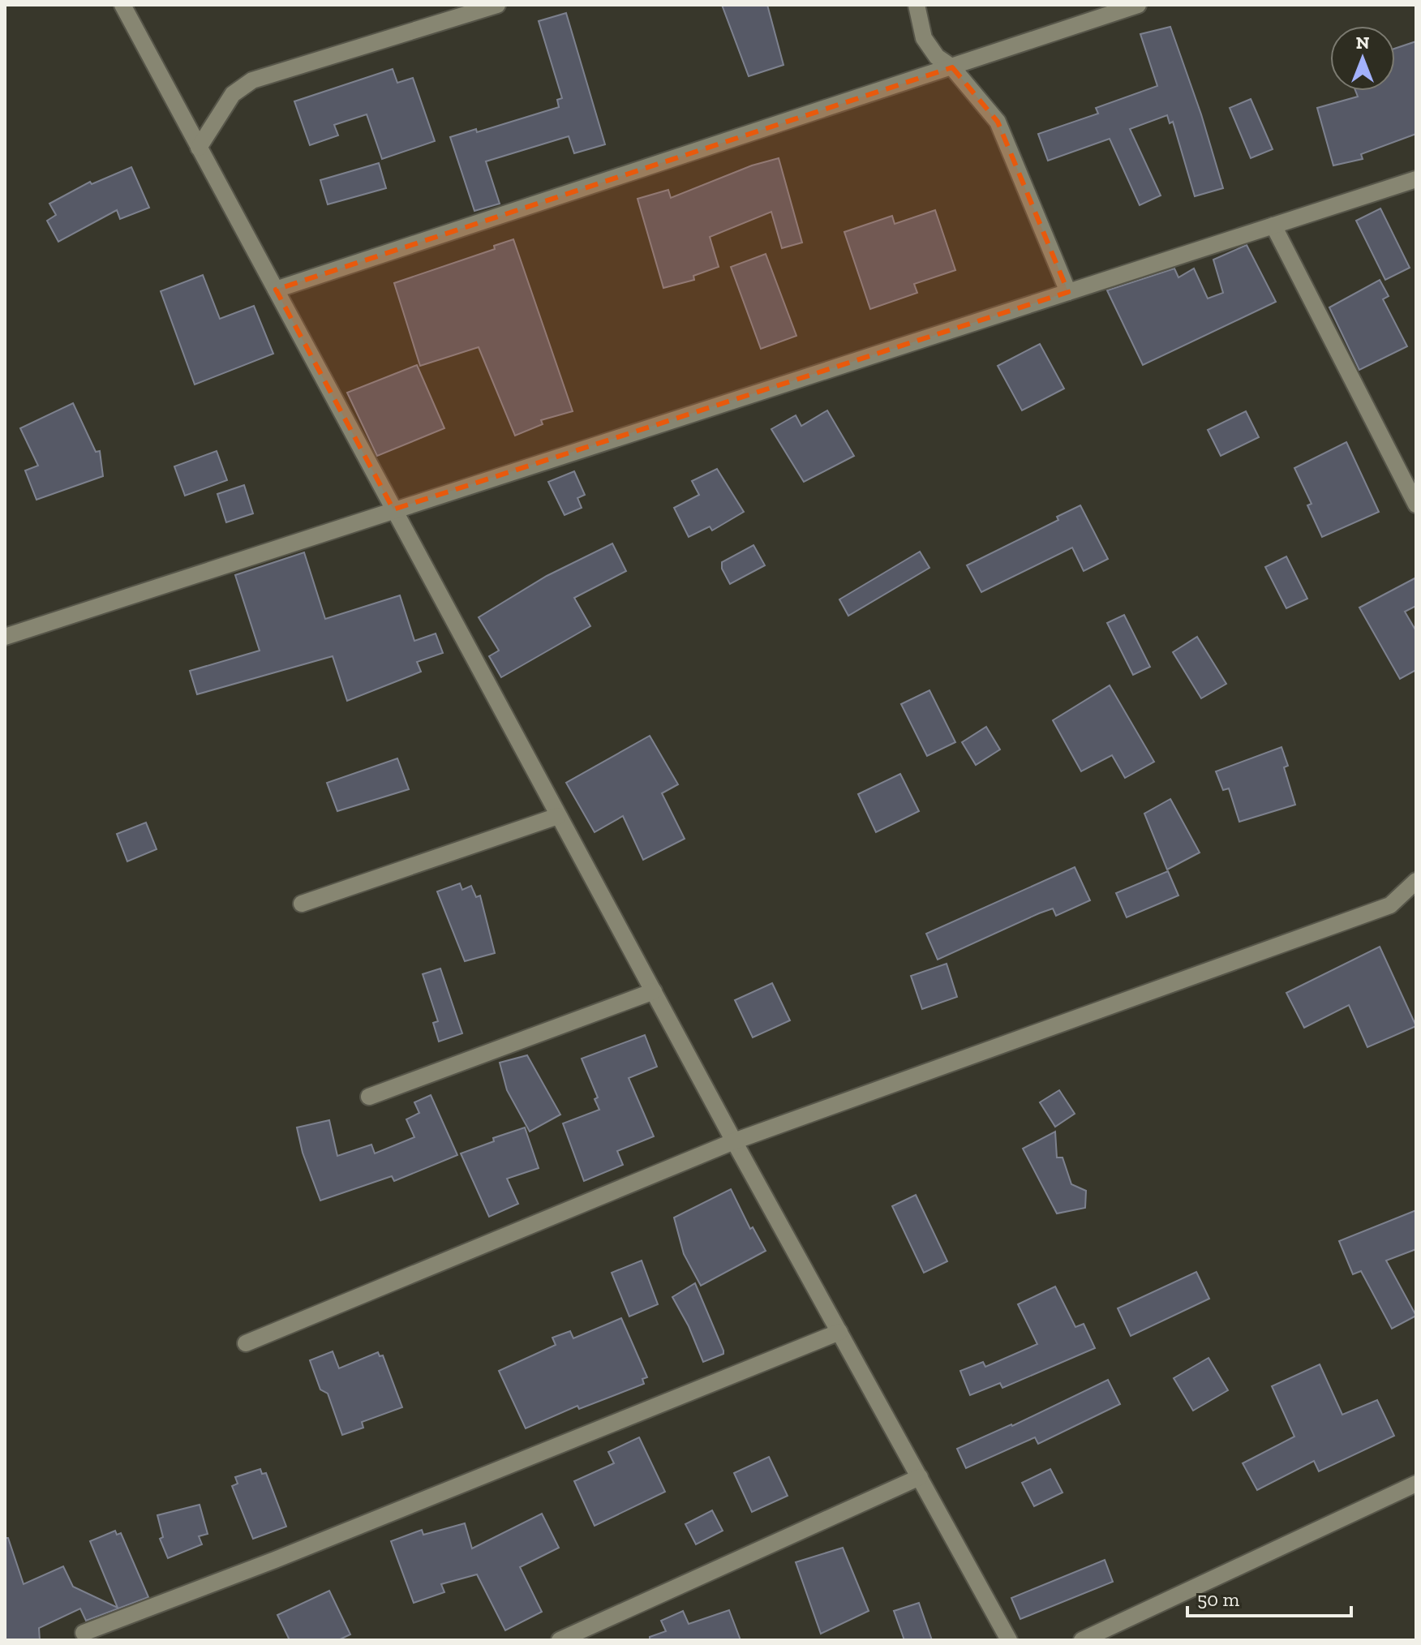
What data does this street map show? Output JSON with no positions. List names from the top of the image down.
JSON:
{
  "scale_bar": "50 m",
  "north": "top"
}
